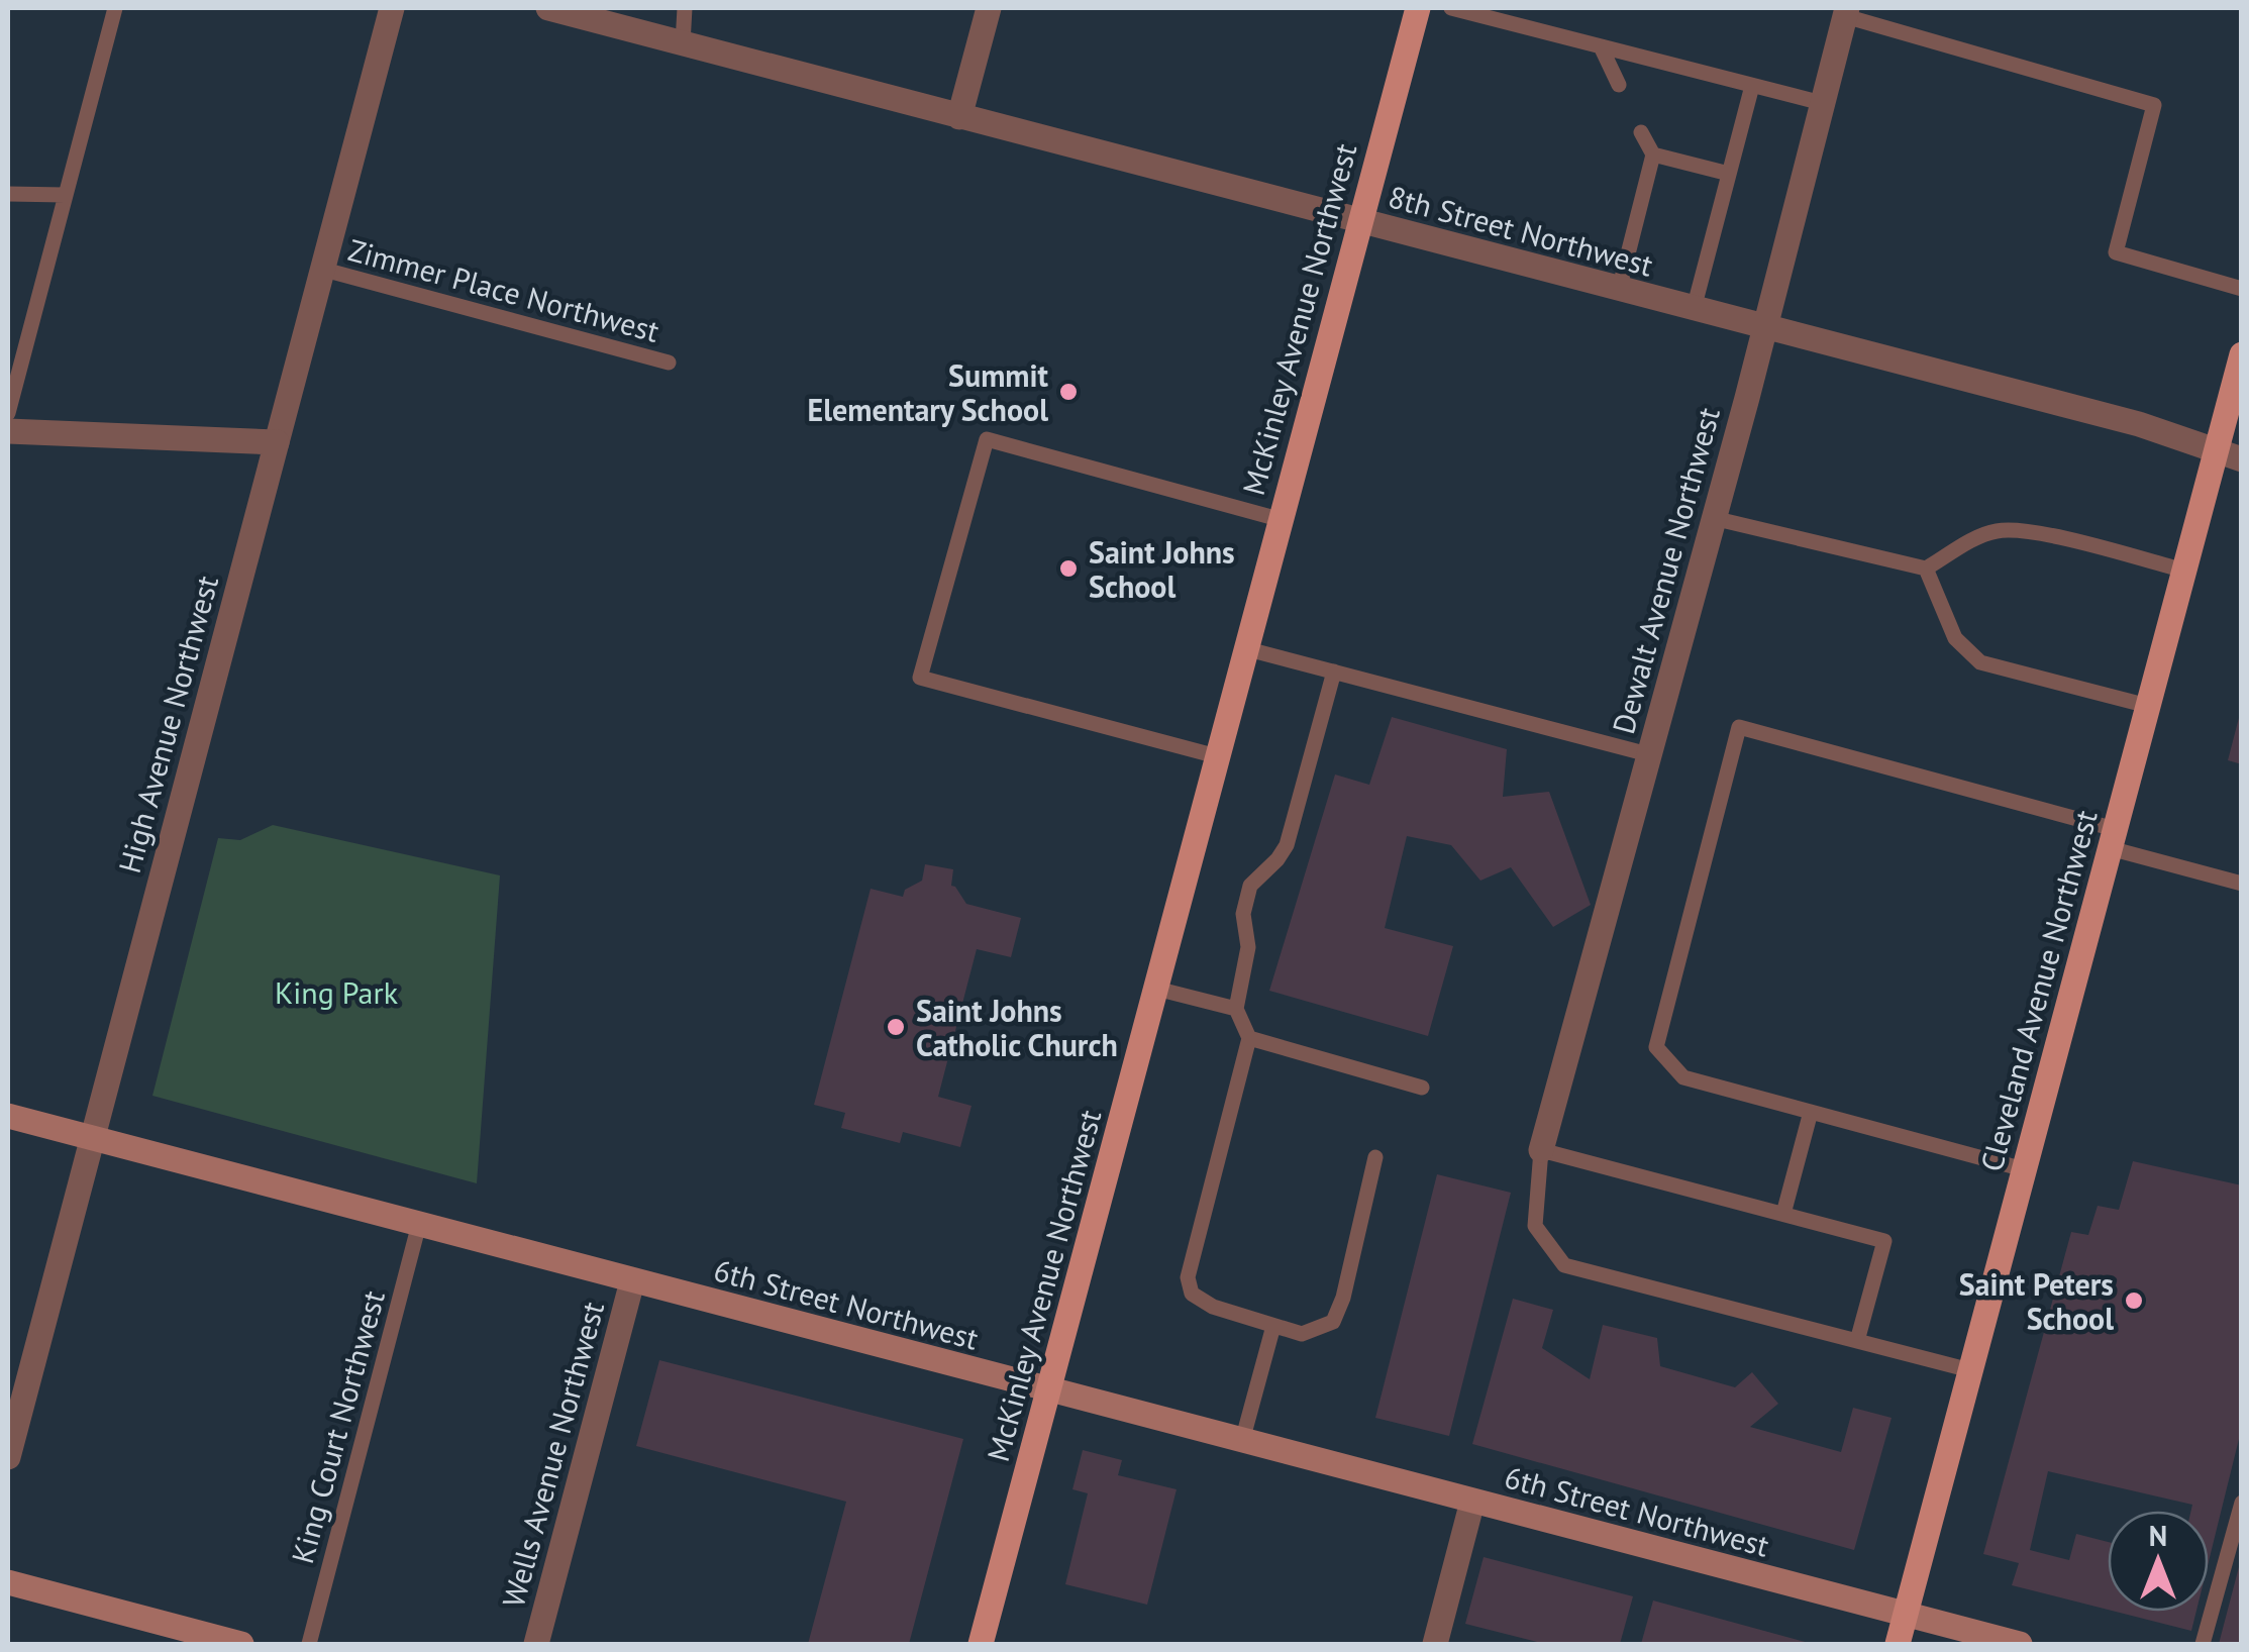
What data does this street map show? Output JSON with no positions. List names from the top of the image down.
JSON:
{
  "streets": {
    "main road": ["McKinley Avenue Northwest", "Cleveland Avenue Northwest", "6th Street Northwest"],
    "street": [
      "8th Street Northwest",
      "Dewalt Avenue Northwest",
      "High Avenue Northwest",
      "Wells Avenue Northwest"
    ],
    "lane": ["Zimmer Place Northwest", "King Court Northwest"]
  },
  "crossings": [
    ["8th Street Northwest", "McKinley Avenue Northwest"],
    ["8th Street Northwest", "Dewalt Avenue Northwest"],
    ["8th Street Northwest", "Cleveland Avenue Northwest"],
    ["Zimmer Place Northwest", "High Avenue Northwest"],
    ["McKinley Avenue Northwest", "6th Street Northwest"],
    ["High Avenue Northwest", "6th Street Northwest"],
    ["Cleveland Avenue Northwest", "6th Street Northwest"],
    ["6th Street Northwest", "King Court Northwest"],
    ["6th Street Northwest", "Wells Avenue Northwest"]
  ],
  "parks": ["King Park"],
  "places": [
    "Summit Elementary School",
    "Saint Johns School",
    "Saint Johns Catholic Church",
    "Saint Peters School"
  ],
  "north": "top"
}
